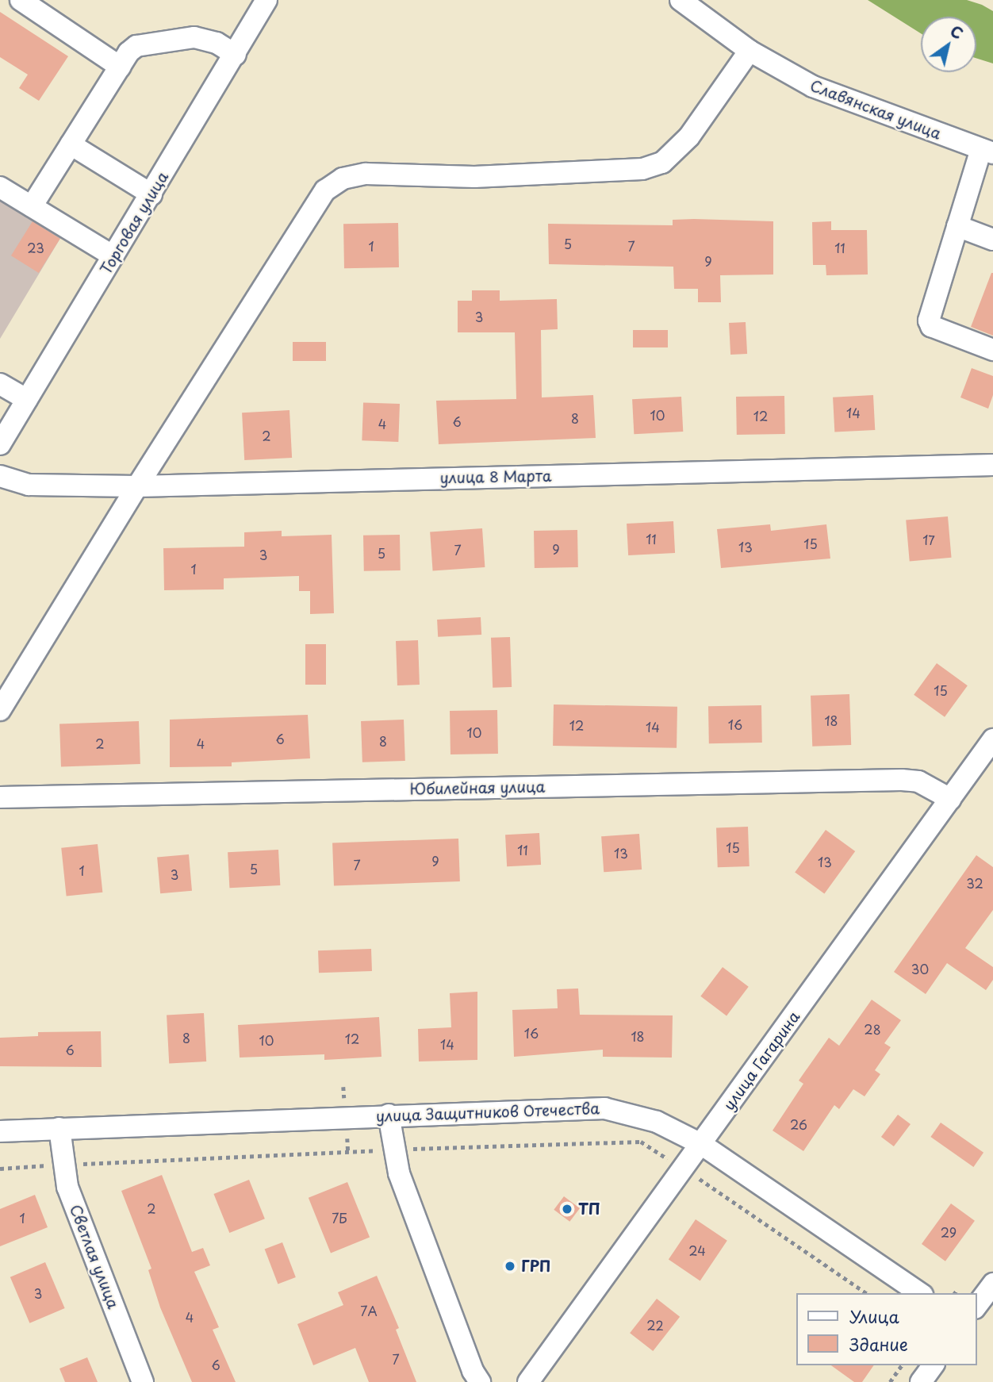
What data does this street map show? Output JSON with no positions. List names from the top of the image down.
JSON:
{
  "streets": {
    "street": [
      "Славянская улица",
      "Торговая улица",
      "улица 8 Марта",
      "Юбилейная улица",
      "улица Гагарина",
      "улица Защитников Отечества",
      "Светлая улица"
    ]
  },
  "crossings": [
    ["Юбилейная улица", "улица Гагарина"],
    ["улица Гагарина", "улица Защитников Отечества"],
    ["улица Защитников Отечества", "Светлая улица"]
  ],
  "places": ["ТП", "ГРП"],
  "house_numbers": [
    "5",
    "1",
    "7",
    "23",
    "11",
    "9",
    "3",
    "14",
    "10",
    "12",
    "8",
    "6",
    "4",
    "2",
    "11",
    "17",
    "15",
    "13",
    "9",
    "7",
    "5",
    "3",
    "1",
    "15",
    "18",
    "16",
    "12",
    "14",
    "10",
    "6",
    "8",
    "2",
    "4",
    "15",
    "11",
    "13",
    "9",
    "13",
    "7",
    "5",
    "1",
    "3",
    "32",
    "30",
    "28",
    "16",
    "18",
    "8",
    "12",
    "10",
    "14",
    "6",
    "26",
    "2",
    "1",
    "7Б",
    "29",
    "24",
    "3",
    "7А",
    "4",
    "22",
    "7",
    "6"
  ],
  "legend": ["Улица", "Здание"],
  "north": "top right"
}
